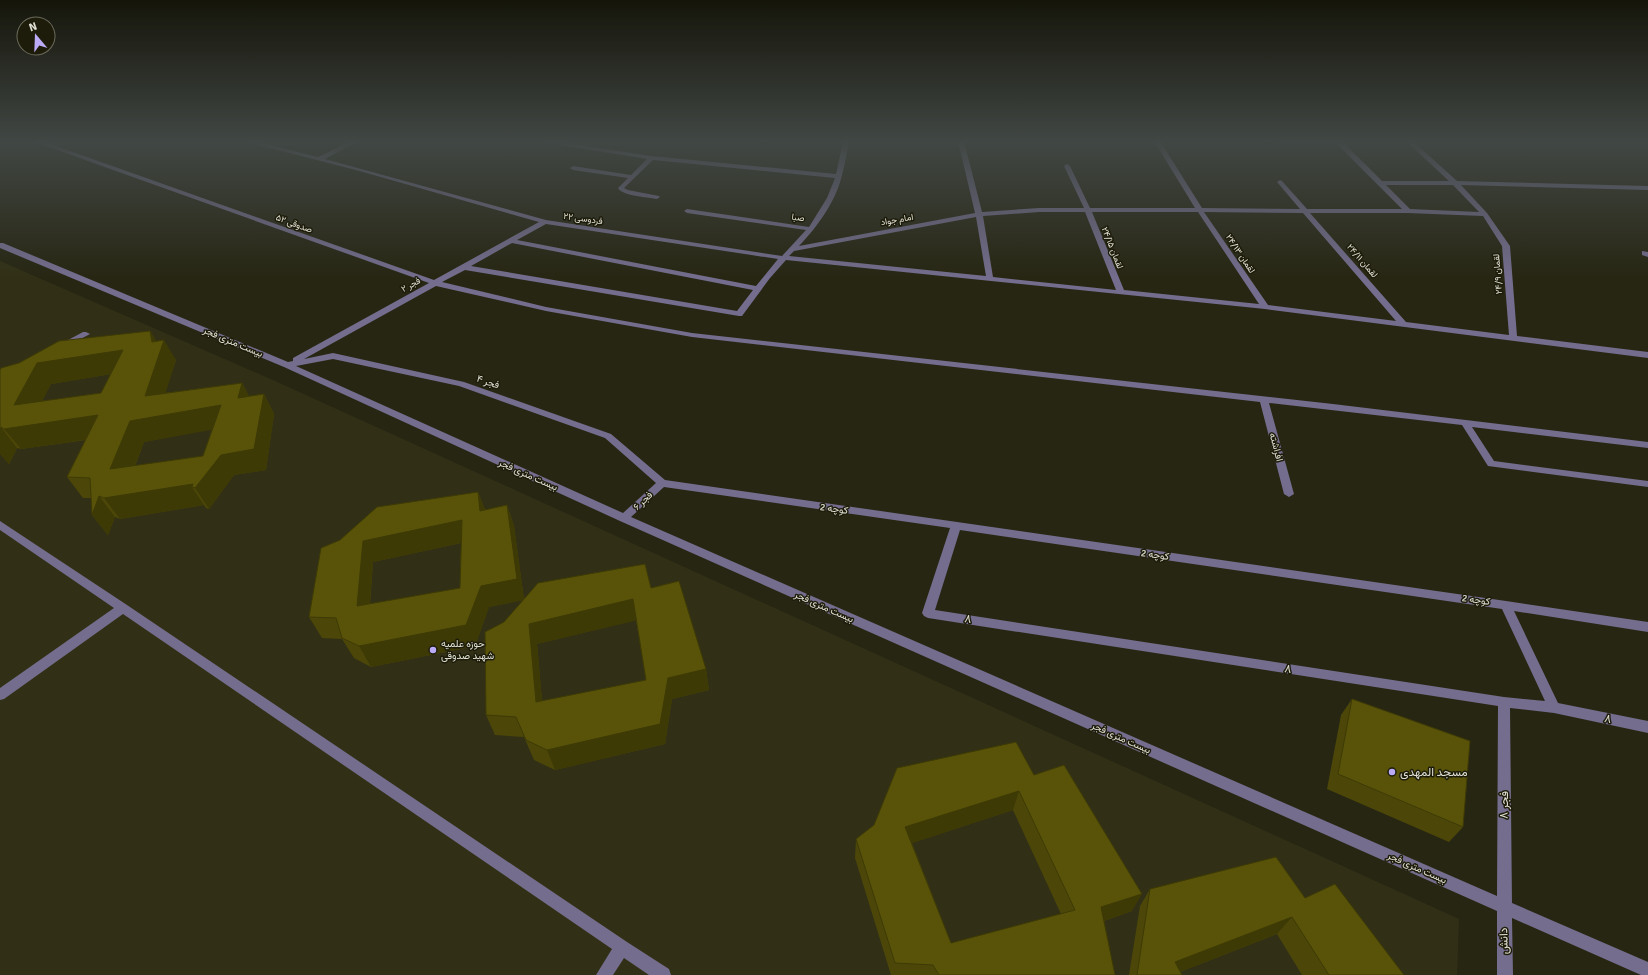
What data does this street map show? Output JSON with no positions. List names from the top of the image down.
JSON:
{
  "streets": {
    "street": [
      "صبا",
      "فردوسی ۲۲",
      "امام جواد",
      "صدوقی ۵۲",
      "لقمان ۲۴/۱۵",
      "لقمان ۲۴/۱۳",
      "لقمان ۲۴/۱۱",
      "لقمان ۲۴/۹",
      "فجر ۲",
      "بیست متری فجر",
      "فجر ۴",
      "افراشته",
      "فجر ۶",
      "کوچه 2",
      "۸",
      "فجر ۸",
      "دانش"
    ]
  },
  "crossings": [
    ["فردوسی ۲۲", "لقمان ۲۴/۱۵"],
    ["فردوسی ۲۲", "لقمان ۲۴/۱۳"],
    ["فردوسی ۲۲", "لقمان ۲۴/۱۱"],
    ["فردوسی ۲۲", "لقمان ۲۴/۹"],
    ["فردوسی ۲۲", "فجر ۲"],
    ["امام جواد", "لقمان ۲۴/۱۵"],
    ["امام جواد", "لقمان ۲۴/۱۳"],
    ["امام جواد", "لقمان ۲۴/۱۱"],
    ["امام جواد", "لقمان ۲۴/۹"],
    ["صدوقی ۵۲", "فجر ۲"],
    ["صدوقی ۵۲", "افراشته"],
    ["فجر ۲", "بیست متری فجر"],
    ["فجر ۲", "فجر ۴"],
    ["بیست متری فجر", "فجر ۴"],
    ["بیست متری فجر", "فجر ۶"],
    ["بیست متری فجر", "فجر ۸"],
    ["بیست متری فجر", "دانش"],
    ["فجر ۴", "فجر ۶"],
    ["فجر ۴", "کوچه 2"],
    ["فجر ۶", "کوچه 2"],
    ["کوچه 2", "۸"],
    ["۸", "فجر ۸"],
    ["فجر ۸", "دانش"]
  ],
  "places": ["حوزه علمیه شهید صدوقی", "مسجد المهدی"],
  "north": "top"
}
